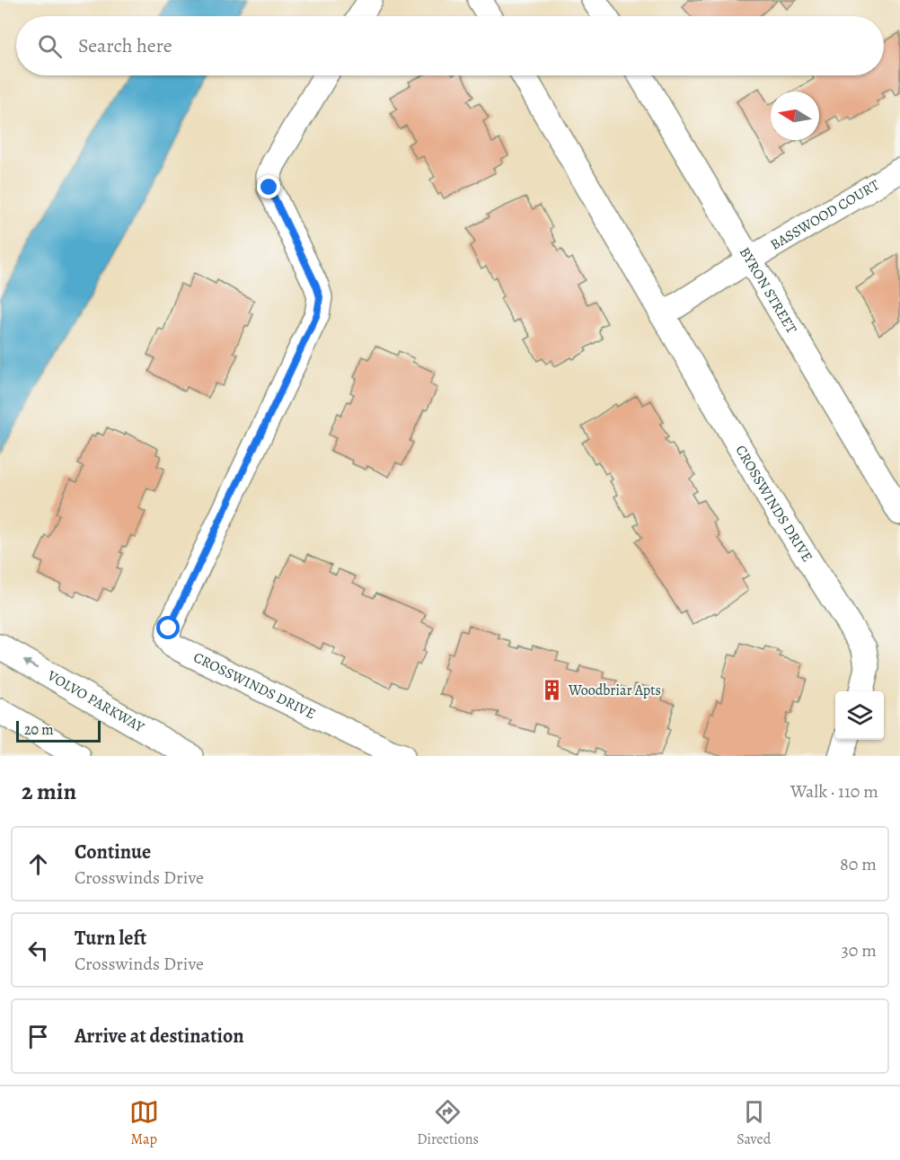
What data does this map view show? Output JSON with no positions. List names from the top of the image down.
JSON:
{
  "streets": {
    "street": [
      "BASSWOOD COURT",
      "BYRON STREET",
      "CROSSWINDS DRIVE",
      "VOLVO PARKWAY"
    ]
  },
  "crossings": [
    ["BASSWOOD COURT", "BYRON STREET"]
  ],
  "places": {
    "building": ["Woodbriar Apts"]
  },
  "scale_bar": "20 m",
  "north": "left",
  "page": {
    "search": "Search here",
    "scale": "20 m",
    "heading": ["2 min", "Walk · 110 m"],
    "list": [
      ["Continue", "Crosswinds Drive", "80 m"],
      ["Turn left", "Crosswinds Drive", "30 m"],
      "Arrive at destination"
    ],
    "nav": ["Map", "Directions", "Saved"]
  }
}
